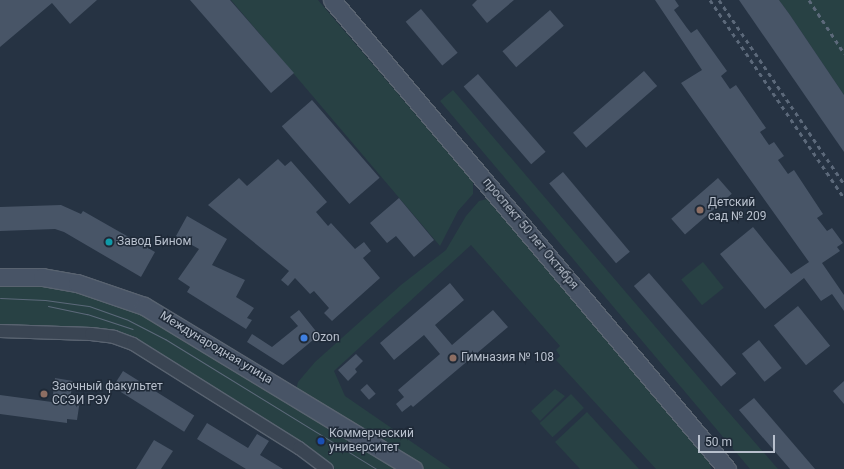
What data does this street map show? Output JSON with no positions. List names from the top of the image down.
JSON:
{
  "streets": {
    "main road": ["проспект 50 лет Октября", "Международная улица"]
  },
  "places": [
    "Детский сад № 209",
    "Завод Бином",
    "Ozon",
    "Гимназия № 108",
    "Заочный факультет ССЭИ РЭУ",
    "Коммерческий университет"
  ],
  "scale_bar": "50 m"
}
